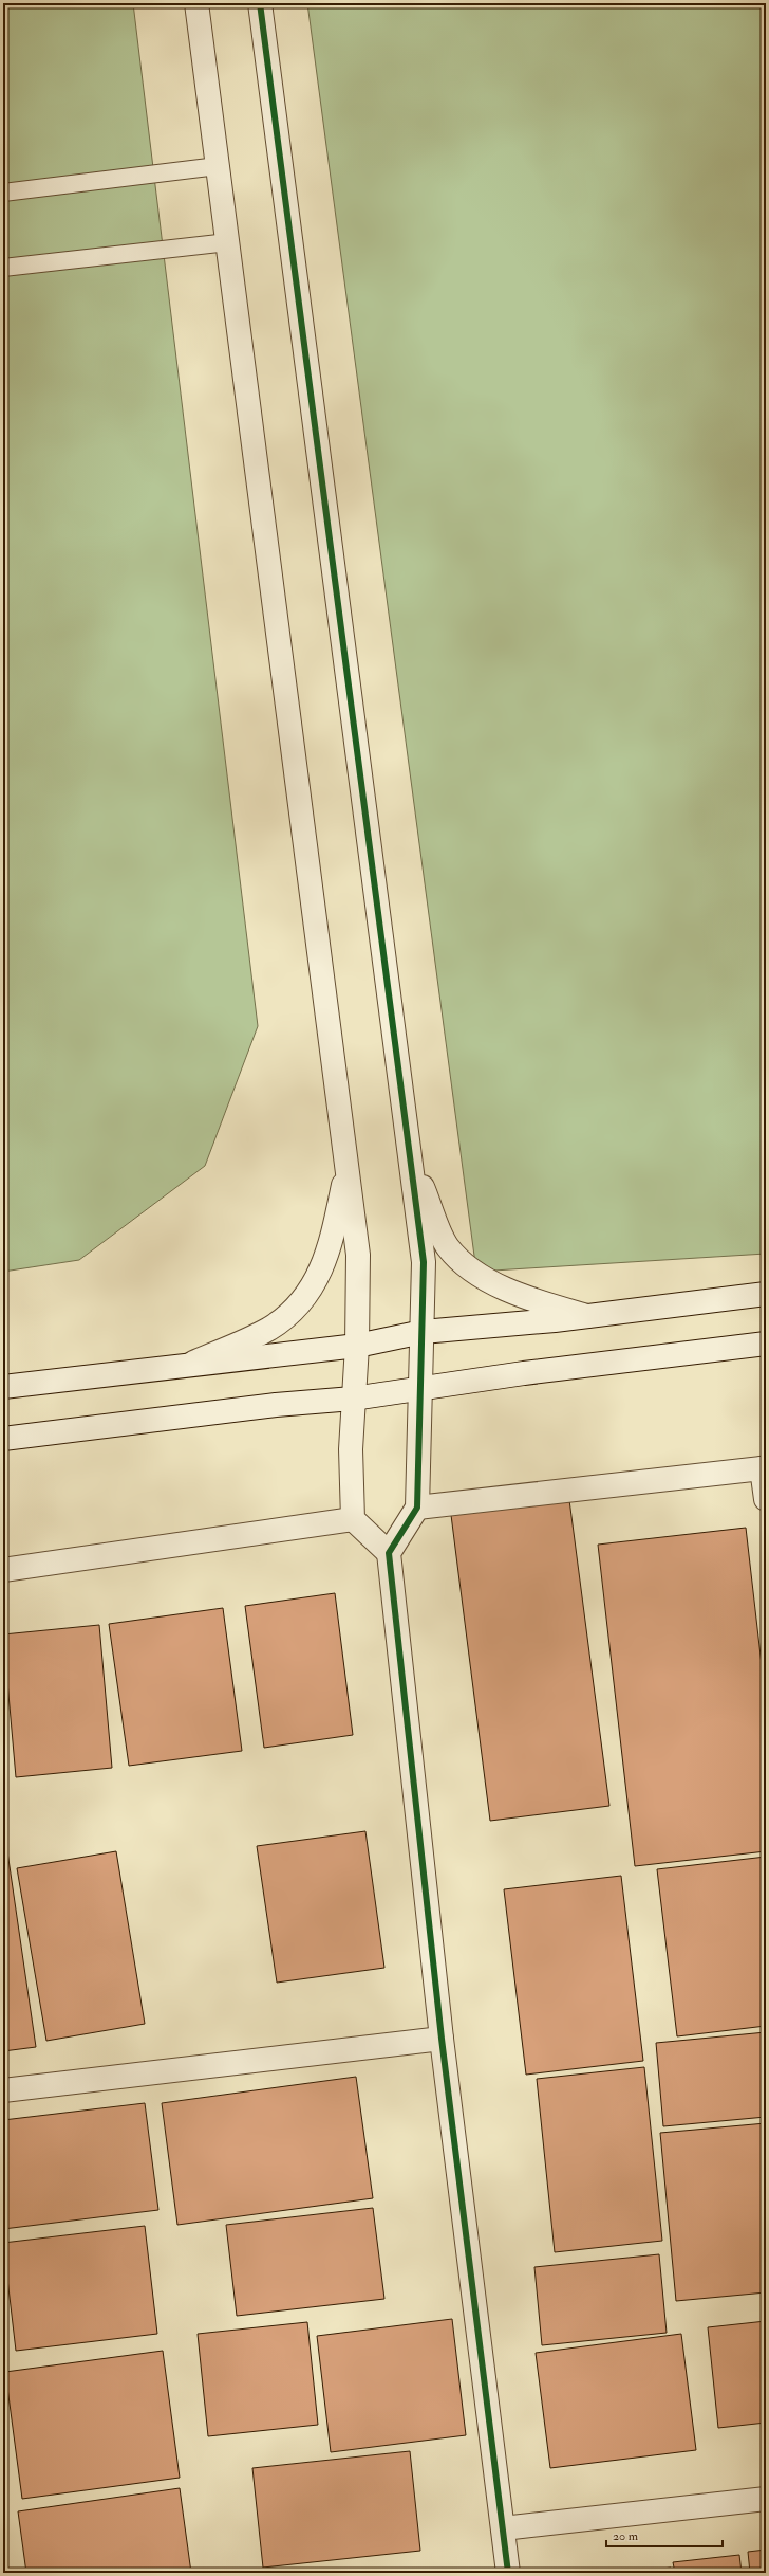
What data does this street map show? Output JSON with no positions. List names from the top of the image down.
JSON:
{
  "scale_bar": "20 m"
}
